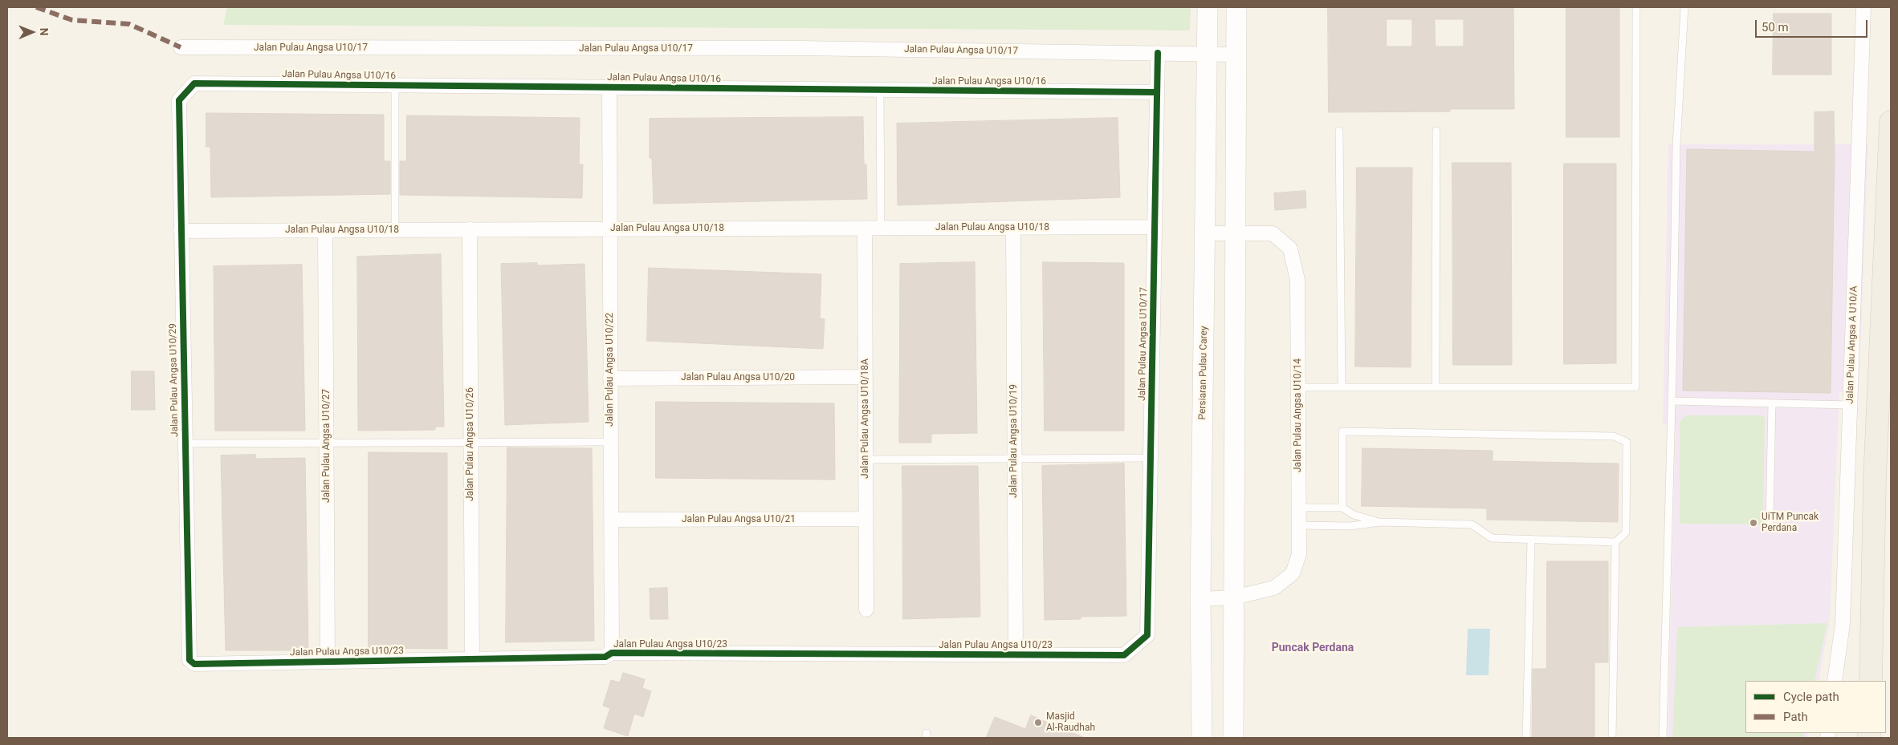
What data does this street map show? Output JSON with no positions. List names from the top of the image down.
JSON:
{
  "streets": {
    "street": [
      "Jalan Pulau Angsa U10/17",
      "Jalan Pulau Angsa U10/16",
      "Jalan Pulau Angsa U10/18",
      "Jalan Pulau Angsa A U10/A",
      "Jalan Pulau Angsa U10/22",
      "Persiaran Pulau Carey",
      "Jalan Pulau Angsa U10/20",
      "Jalan Pulau Angsa U10/29",
      "Jalan Pulau Angsa U10/14",
      "Jalan Pulau Angsa U10/18A",
      "Jalan Pulau Angsa U10/19",
      "Jalan Pulau Angsa U10/26",
      "Jalan Pulau Angsa U10/27",
      "Jalan Pulau Angsa U10/21",
      "Jalan Pulau Angsa U10/23"
    ]
  },
  "crossings": [
    ["Jalan Pulau Angsa U10/17", "Jalan Pulau Angsa U10/16"],
    ["Jalan Pulau Angsa U10/17", "Jalan Pulau Angsa U10/18"],
    ["Jalan Pulau Angsa U10/17", "Jalan Pulau Angsa U10/23"],
    ["Jalan Pulau Angsa U10/16", "Jalan Pulau Angsa U10/22"],
    ["Jalan Pulau Angsa U10/16", "Jalan Pulau Angsa U10/29"],
    ["Jalan Pulau Angsa U10/18", "Jalan Pulau Angsa U10/22"],
    ["Jalan Pulau Angsa U10/18", "Jalan Pulau Angsa U10/29"],
    ["Jalan Pulau Angsa U10/18", "Jalan Pulau Angsa U10/18A"],
    ["Jalan Pulau Angsa U10/18", "Jalan Pulau Angsa U10/19"],
    ["Jalan Pulau Angsa U10/18", "Jalan Pulau Angsa U10/26"],
    ["Jalan Pulau Angsa U10/18", "Jalan Pulau Angsa U10/27"],
    ["Jalan Pulau Angsa U10/22", "Jalan Pulau Angsa U10/20"],
    ["Jalan Pulau Angsa U10/22", "Jalan Pulau Angsa U10/21"],
    ["Jalan Pulau Angsa U10/22", "Jalan Pulau Angsa U10/23"],
    ["Persiaran Pulau Carey", "Jalan Pulau Angsa U10/14"],
    ["Jalan Pulau Angsa U10/20", "Jalan Pulau Angsa U10/18A"],
    ["Jalan Pulau Angsa U10/29", "Jalan Pulau Angsa U10/23"],
    ["Jalan Pulau Angsa U10/18A", "Jalan Pulau Angsa U10/21"],
    ["Jalan Pulau Angsa U10/19", "Jalan Pulau Angsa U10/23"],
    ["Jalan Pulau Angsa U10/26", "Jalan Pulau Angsa U10/23"],
    ["Jalan Pulau Angsa U10/27", "Jalan Pulau Angsa U10/23"]
  ],
  "districts": ["Puncak Perdana"],
  "places": ["UiTM Puncak Perdana", "Masjid Al-Raudhah"],
  "legend": ["Cycle path", "Path"],
  "scale_bar": "50 m",
  "north": "right"
}
